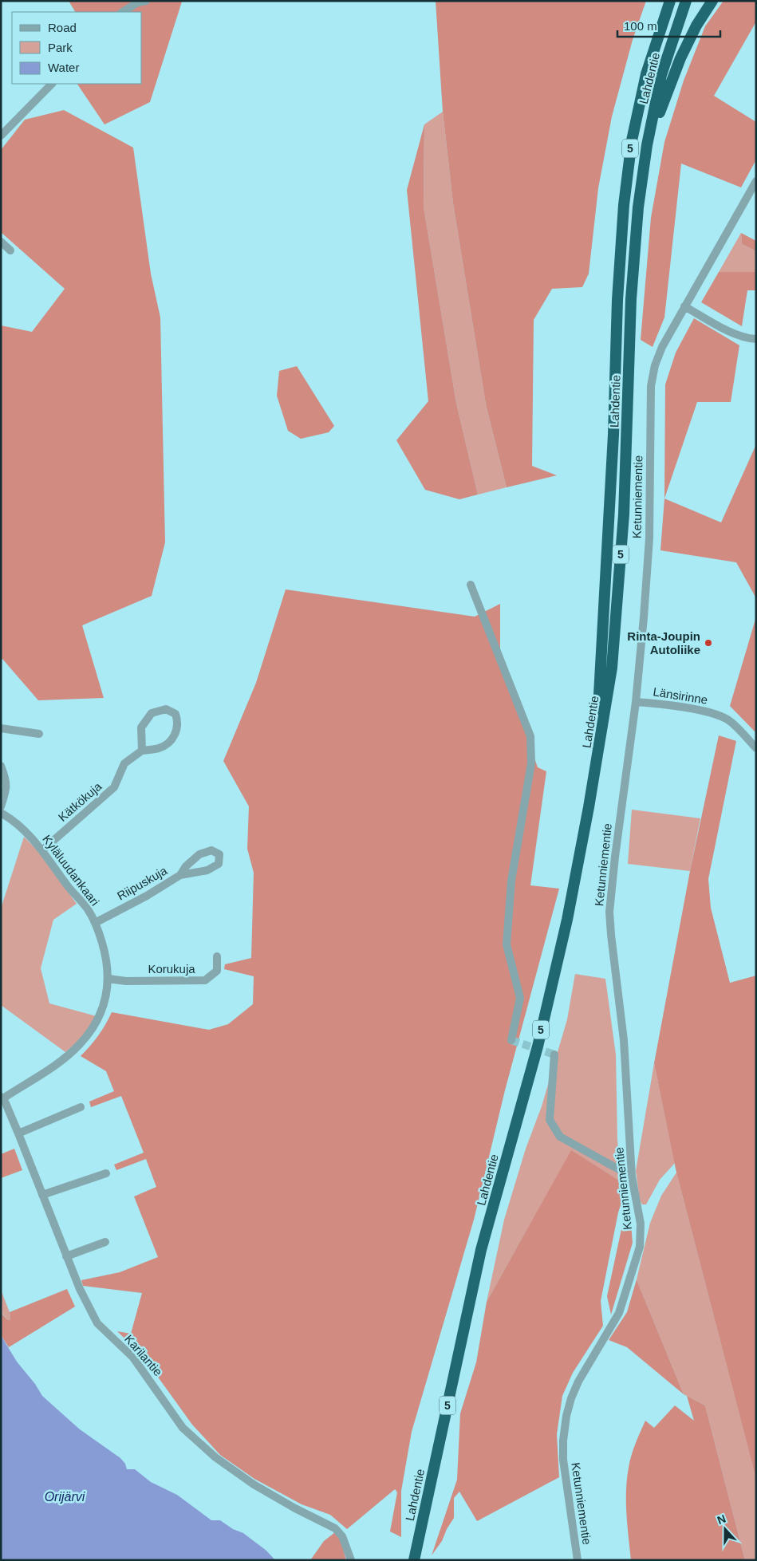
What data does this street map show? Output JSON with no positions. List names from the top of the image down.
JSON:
{
  "streets": {
    "highway": ["Lahdentie", "5"],
    "street": [
      "Ketunniementie",
      "Länsirinne",
      "Kätkökuja",
      "Kyläluudankaari",
      "Riipuskuja",
      "Korukuja",
      "Karilantie"
    ]
  },
  "crossings": [
    ["Ketunniementie", "Länsirinne"],
    ["Kätkökuja", "Kyläluudankaari"],
    ["Kyläluudankaari", "Riipuskuja"],
    ["Kyläluudankaari", "Korukuja"],
    ["Kyläluudankaari", "Karilantie"]
  ],
  "water": ["Orijärvi"],
  "places": ["Rinta-Joupin Autoliike"],
  "legend": ["Road", "Park", "Water"],
  "scale_bar": "100 m",
  "north": "top"
}
